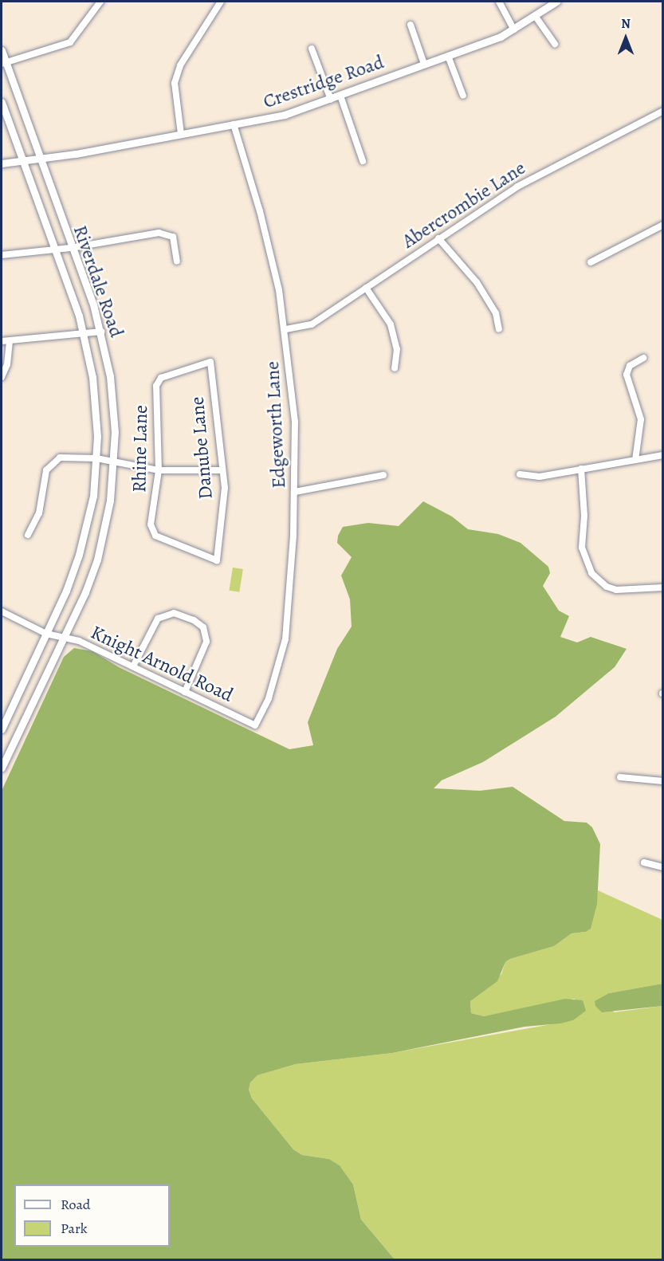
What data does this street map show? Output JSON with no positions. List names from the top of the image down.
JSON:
{
  "streets": {
    "street": [
      "Crestridge Road",
      "Abercrombie Lane",
      "Riverdale Road",
      "Edgeworth Lane",
      "Danube Lane",
      "Rhine Lane",
      "Knight Arnold Road"
    ]
  },
  "crossings": [
    ["Crestridge Road", "Riverdale Road"],
    ["Crestridge Road", "Edgeworth Lane"],
    ["Abercrombie Lane", "Edgeworth Lane"],
    ["Riverdale Road", "Knight Arnold Road"],
    ["Edgeworth Lane", "Knight Arnold Road"],
    ["Danube Lane", "Rhine Lane"]
  ],
  "legend": ["Road", "Park"],
  "north": "top"
}
